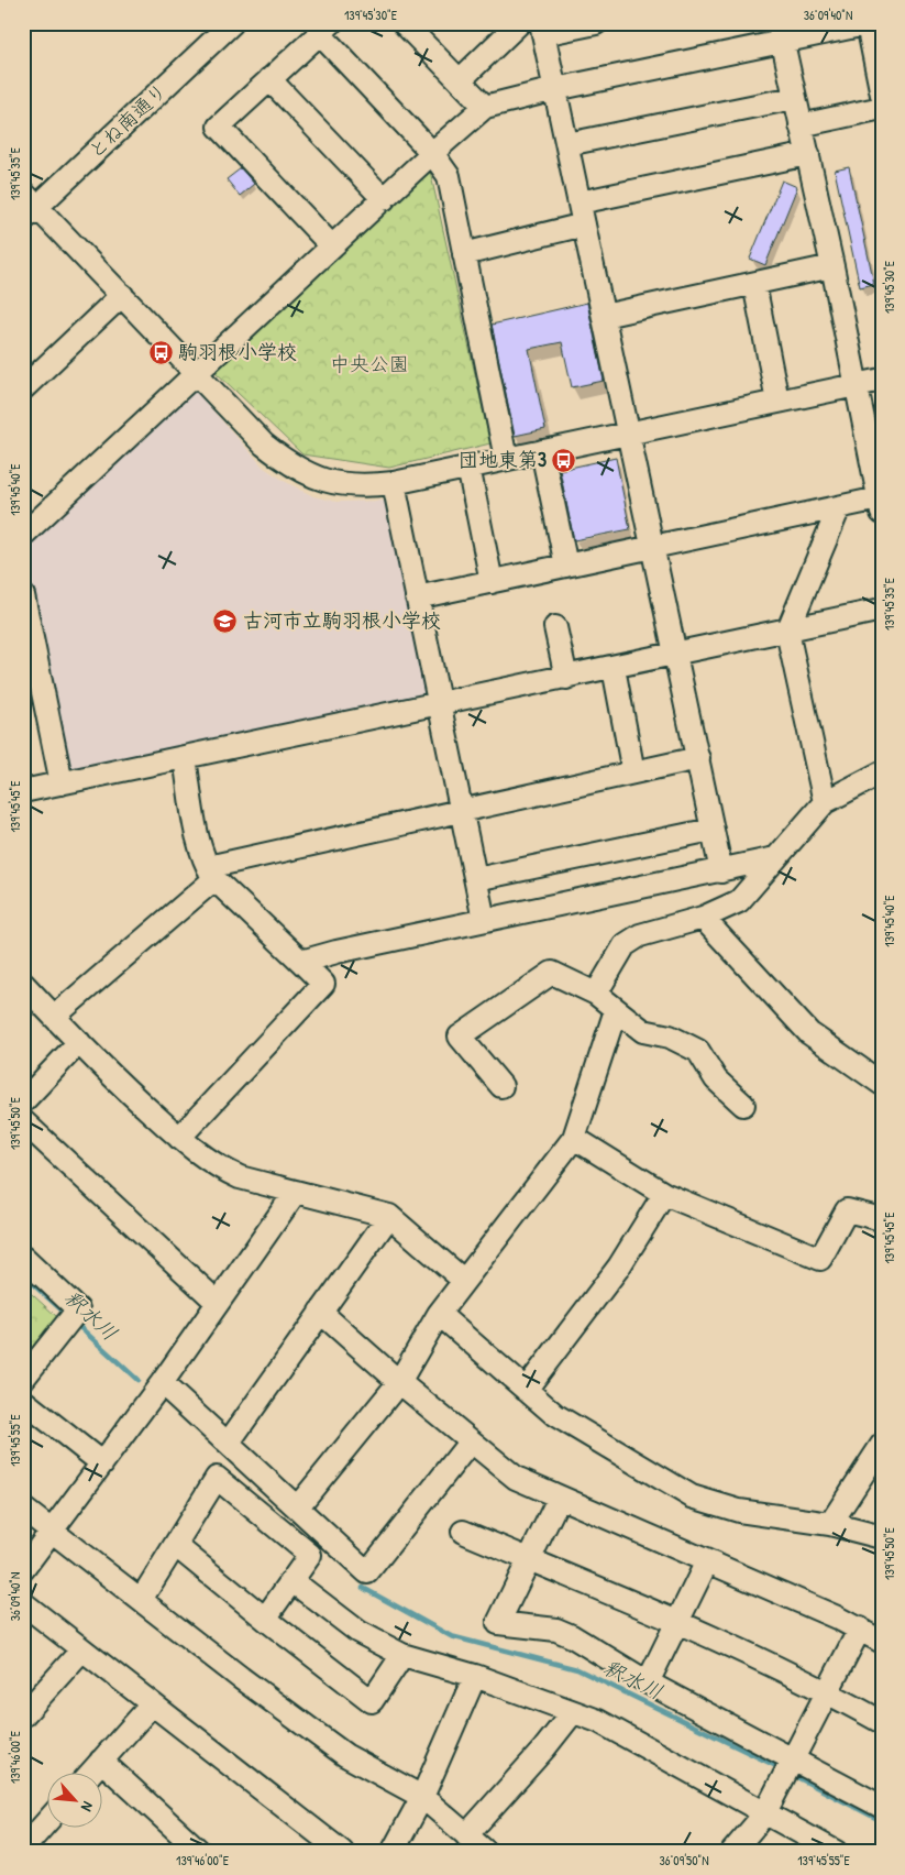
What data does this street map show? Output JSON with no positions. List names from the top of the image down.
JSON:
{
  "streets": {
    "street": ["とね南通り"]
  },
  "water": ["釈水川"],
  "parks": ["中央公園"],
  "places": {
    "bus stop": ["駒羽根小学校", "団地東第3"],
    "school or university": ["古河市立駒羽根小学校"]
  },
  "north": "bottom right",
  "coordinates": [
    "139°45'30\"E",
    "36°09'40\"N",
    "139°45'35\"E",
    "139°45'40\"E",
    "139°45'45\"E",
    "139°45'50\"E",
    "139°45'55\"E",
    "139°46'00\"E",
    "36°09'50\"N"
  ]
}
